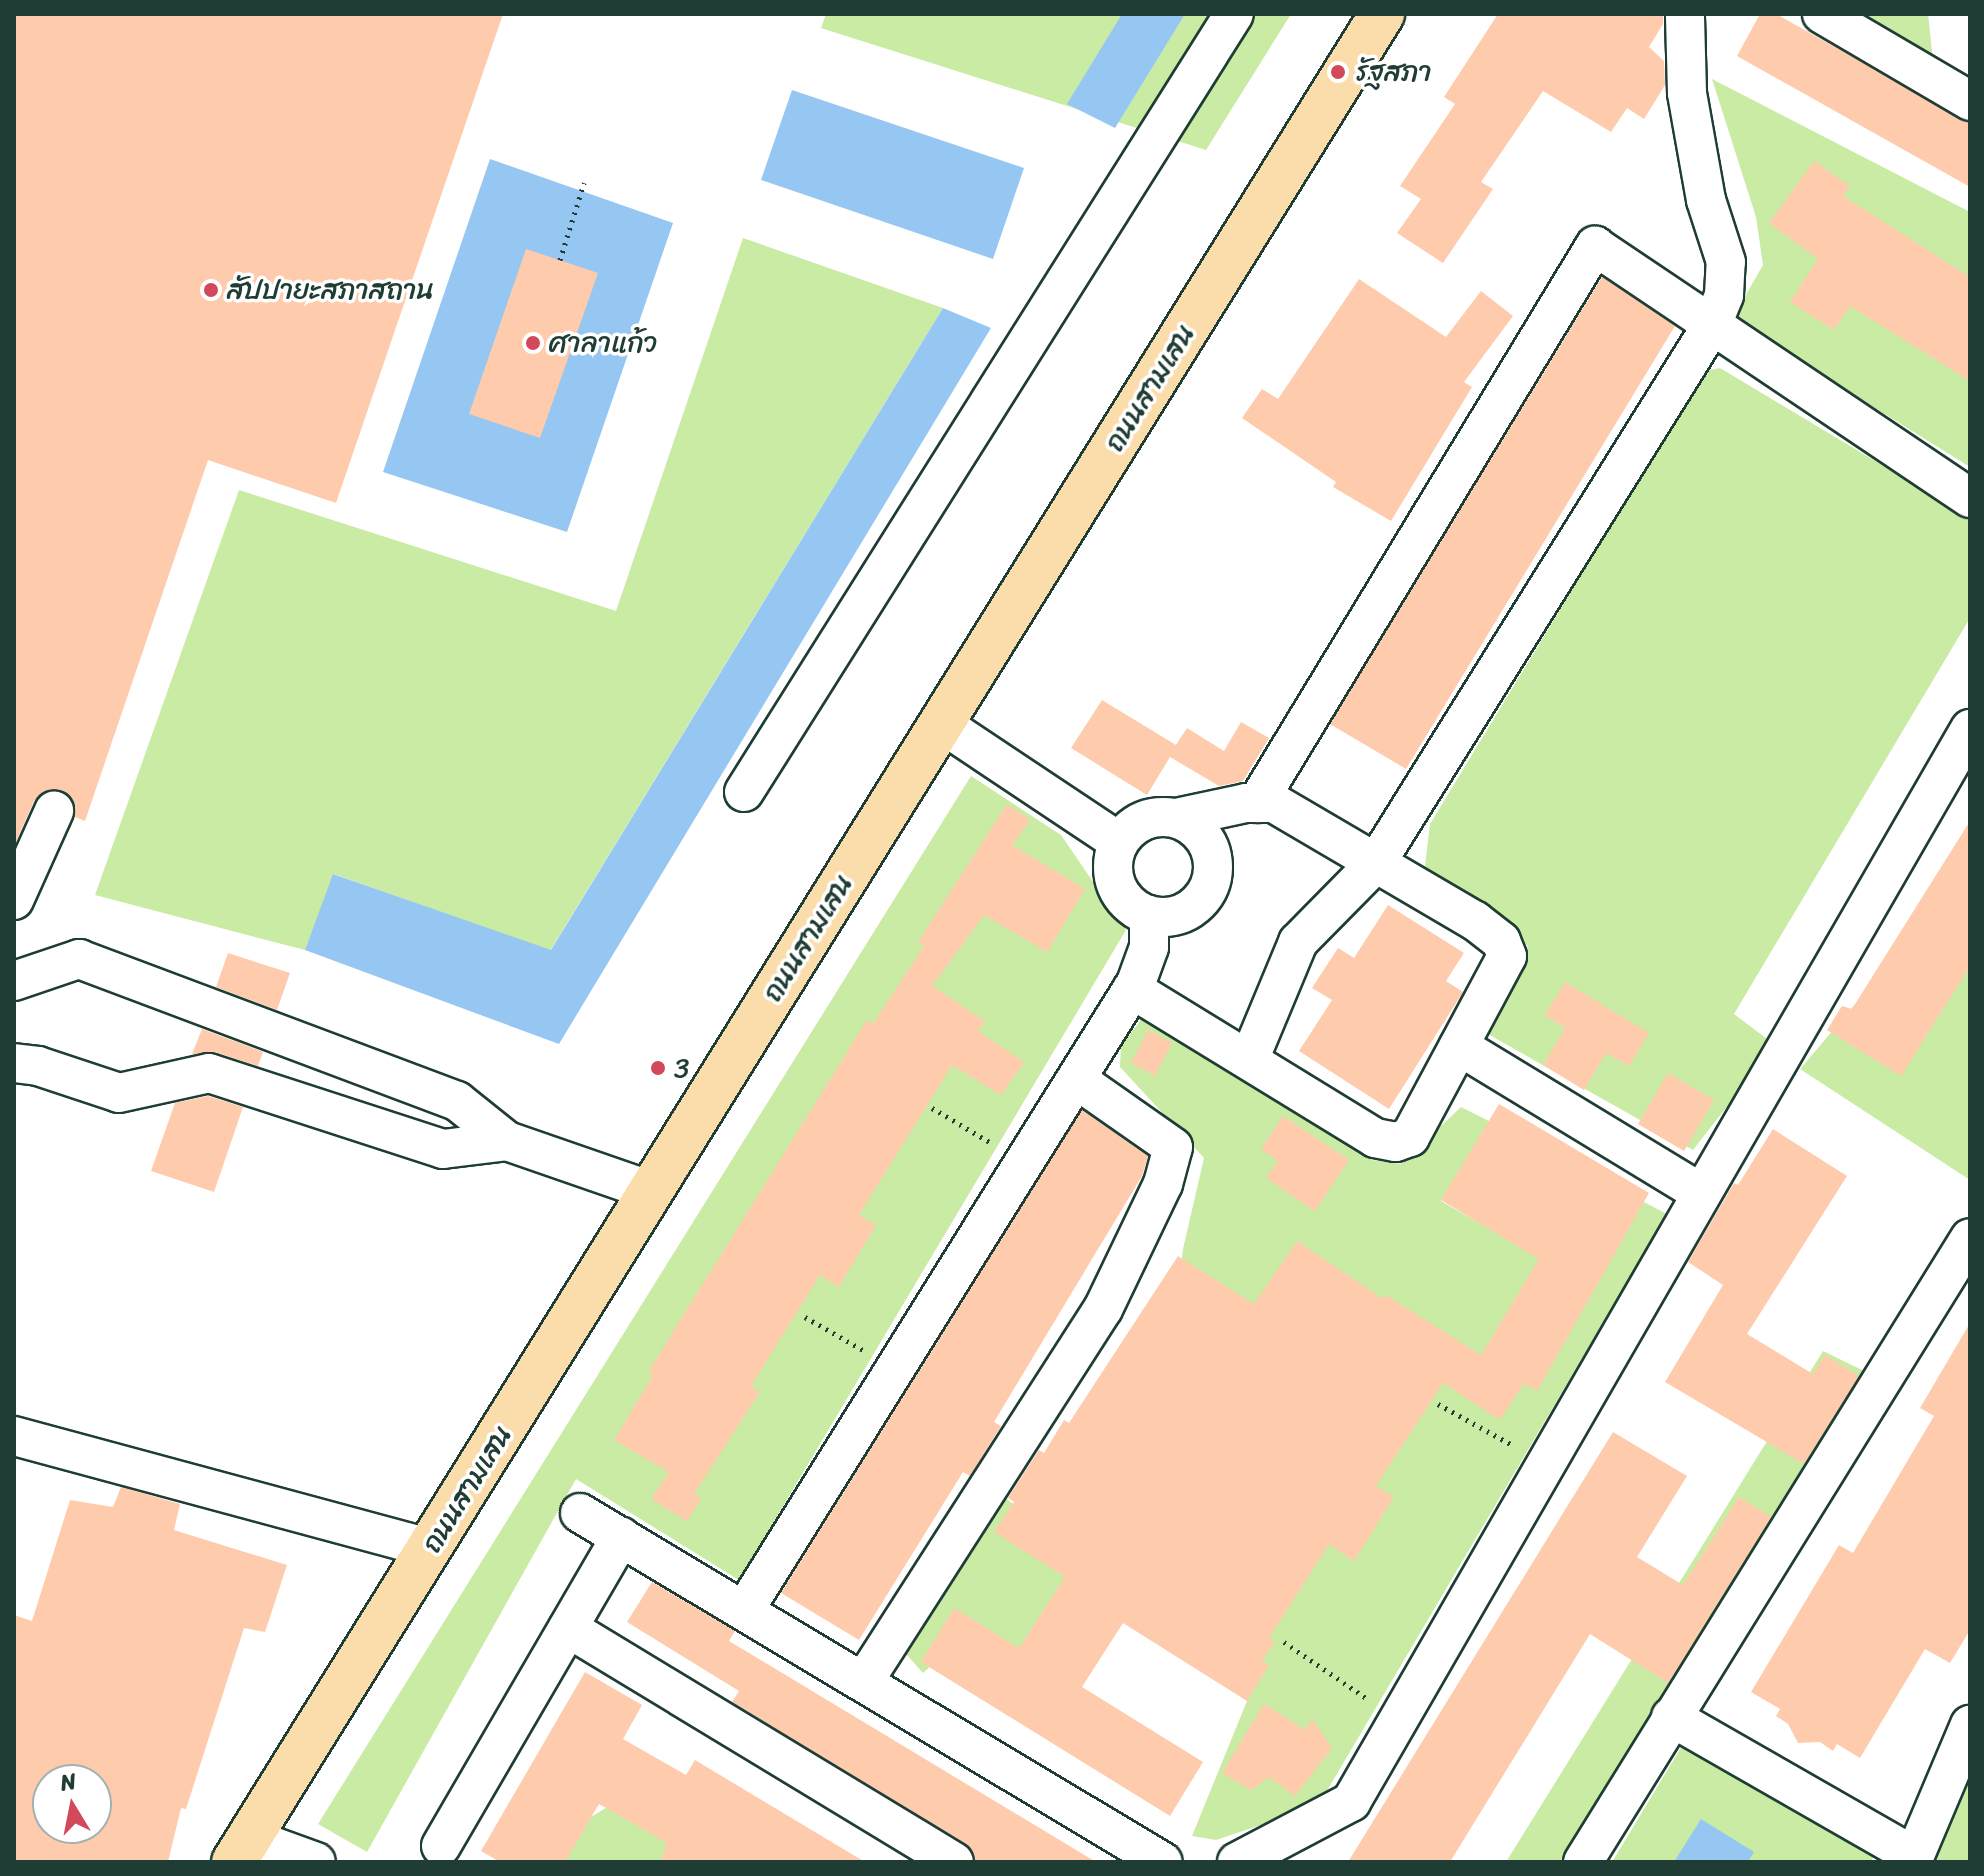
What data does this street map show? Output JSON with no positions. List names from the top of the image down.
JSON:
{
  "streets": {
    "main road": ["ถนนสามเสน"]
  },
  "places": [
    "รัฐสภา",
    "สัปปายะสภาสถาน",
    "ศาลาแก้ว",
    "3"
  ],
  "north": "top"
}
